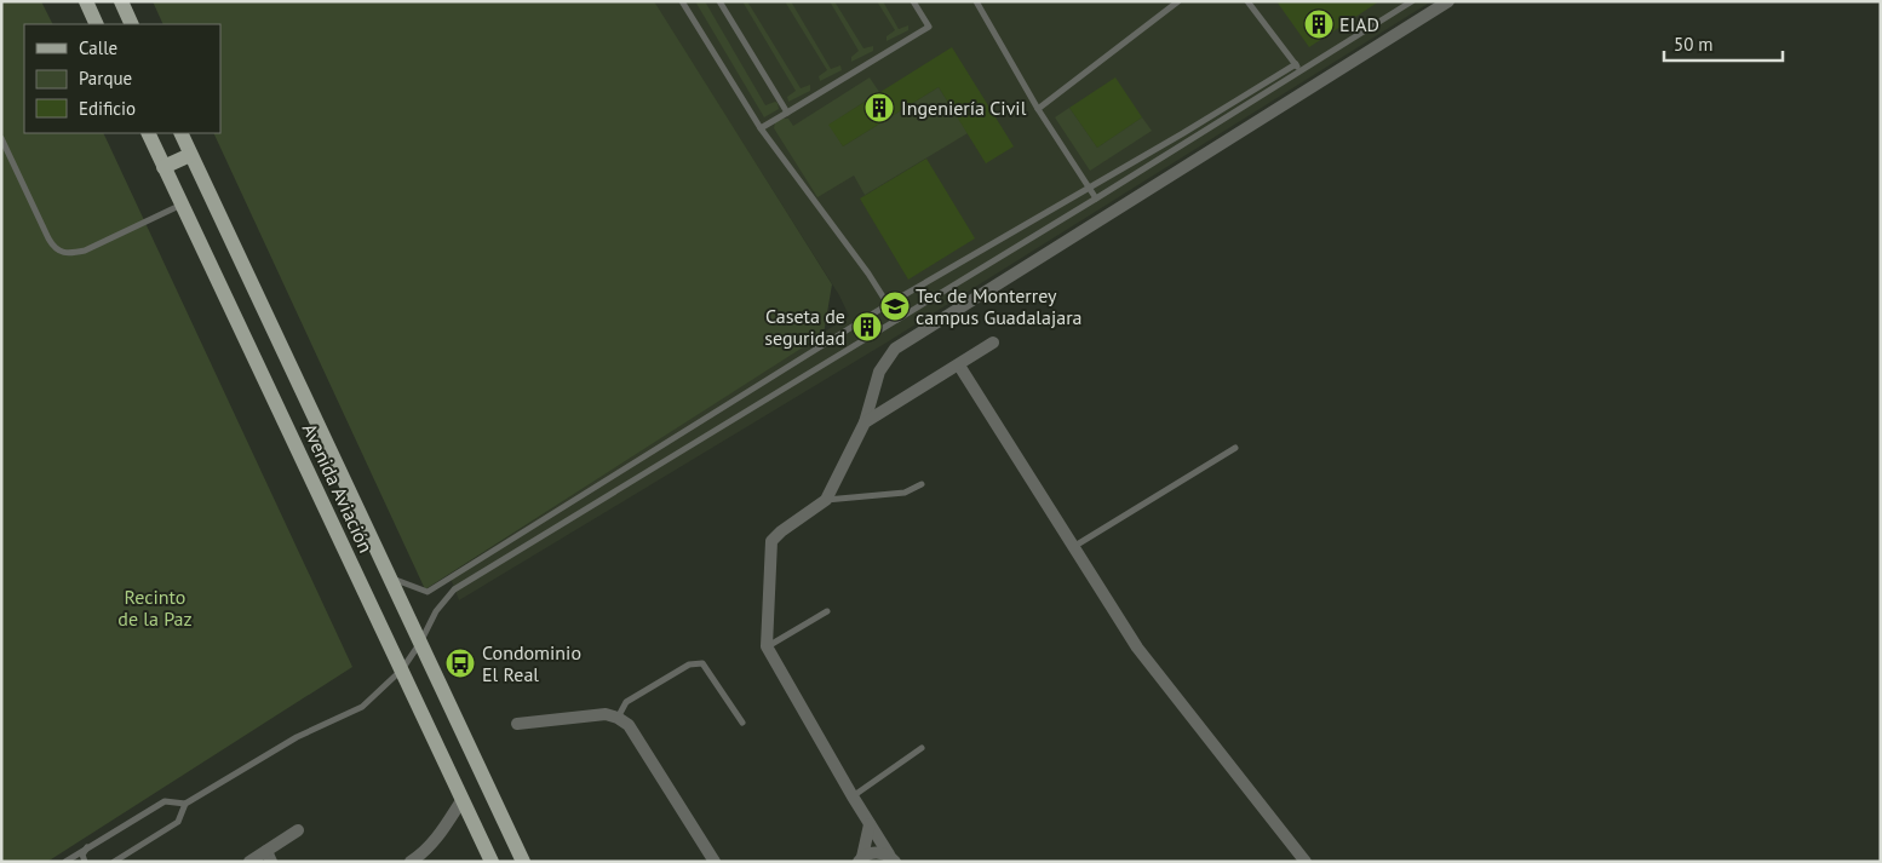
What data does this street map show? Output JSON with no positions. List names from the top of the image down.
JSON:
{
  "streets": {
    "main road": ["Avenida Aviación"]
  },
  "parks": ["Recinto de la Paz"],
  "places": {
    "building": ["EIAD", "Ingeniería Civil", "Caseta de seguridad"],
    "school or university": ["Tec de Monterrey campus Guadalajara"],
    "bus stop": ["Condominio El Real"]
  },
  "legend": ["Calle", "Parque", "Edificio"],
  "scale_bar": "50 m"
}
